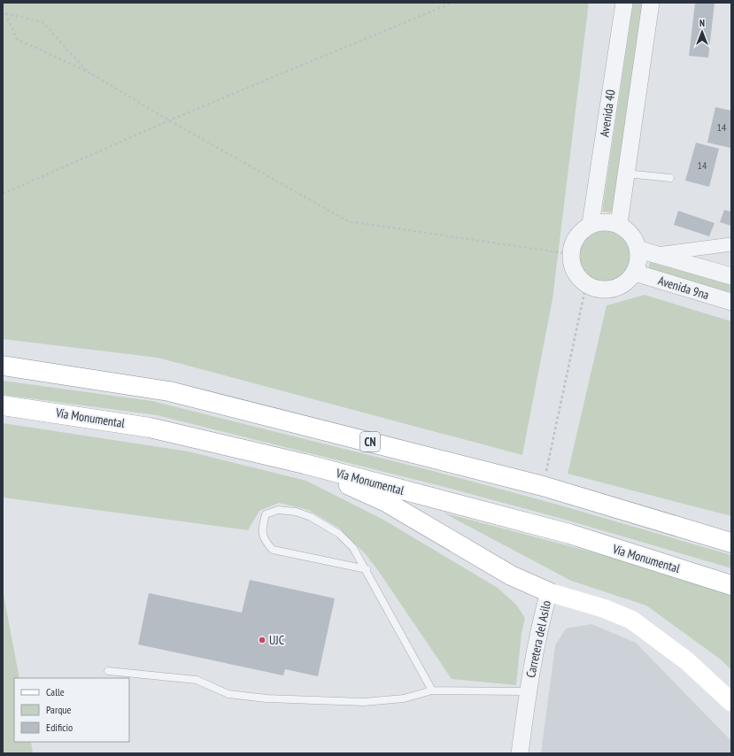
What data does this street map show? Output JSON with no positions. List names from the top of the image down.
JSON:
{
  "streets": {
    "highway": ["Vía Monumental", "CN"],
    "main road": ["Carretera del Asilo"],
    "street": ["Avenida 40", "Avenida 9na"]
  },
  "crossings": [
    ["Avenida 40", "Avenida 9na"]
  ],
  "places": ["UJC"],
  "house_numbers": ["14", "14"],
  "legend": ["Calle", "Parque", "Edificio"],
  "north": "top"
}
